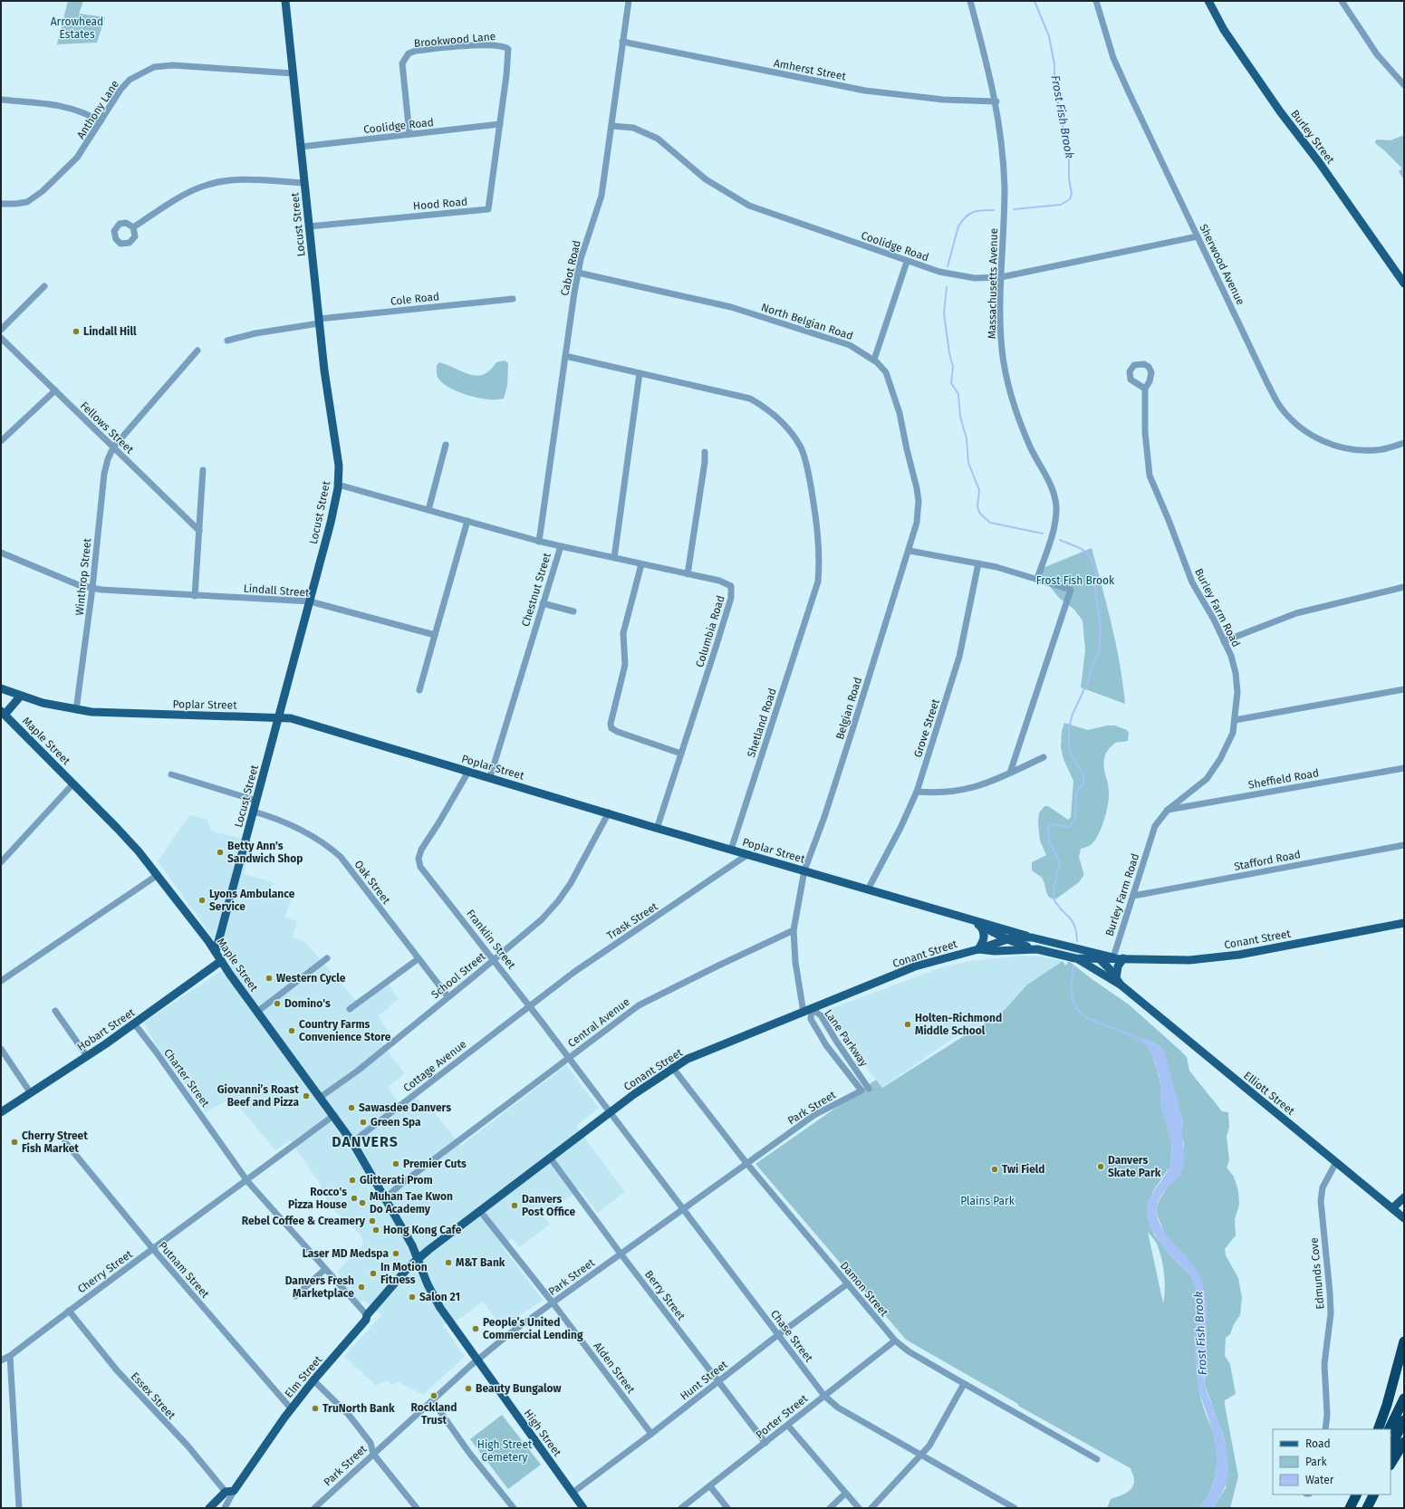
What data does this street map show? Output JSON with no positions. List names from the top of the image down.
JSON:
{
  "streets": {
    "main road": [
      "Burley Street",
      "Locust Street",
      "Poplar Street",
      "Maple Street",
      "Conant Street",
      "Hobart Street",
      "Elliott Street",
      "Elm Street",
      "High Street"
    ],
    "street": [
      "Brookwood Lane",
      "Amherst Street",
      "Anthony Lane",
      "Coolidge Road",
      "Hood Road",
      "Sherwood Avenue",
      "Cabot Road",
      "Massachusetts Avenue",
      "Cole Road",
      "North Belgian Road",
      "Fellows Street",
      "Winthrop Street",
      "Chestnut Street",
      "Lindall Street",
      "Burley Farm Road",
      "Columbia Road",
      "Belgian Road",
      "Shetland Road",
      "Grove Street",
      "Sheffield Road",
      "Stafford Road",
      "Oak Street",
      "Trask Street",
      "Franklin Street",
      "School Street",
      "Central Avenue",
      "Lane Parkway",
      "Cottage Avenue",
      "Charter Street",
      "Park Street",
      "Putnam Street",
      "Cherry Street",
      "Edmunds Cove",
      "Damon Street",
      "Berry Street",
      "Chase Street",
      "Alden Street",
      "Hunt Street",
      "Essex Street",
      "Porter Street"
    ]
  },
  "crossings": [
    ["Brookwood Lane", "Coolidge Road"],
    ["Brookwood Lane", "Hood Road"],
    ["Amherst Street", "Cabot Road"],
    ["Amherst Street", "Massachusetts Avenue"],
    ["Anthony Lane", "Locust Street"],
    ["Coolidge Road", "Hood Road"],
    ["Coolidge Road", "Locust Street"],
    ["Coolidge Road", "Sherwood Avenue"],
    ["Coolidge Road", "Cabot Road"],
    ["Coolidge Road", "Massachusetts Avenue"],
    ["Hood Road", "Locust Street"],
    ["Locust Street", "Cole Road"],
    ["Locust Street", "Chestnut Street"],
    ["Locust Street", "Lindall Street"],
    ["Locust Street", "Poplar Street"],
    ["Locust Street", "Maple Street"],
    ["Locust Street", "Oak Street"],
    ["Cabot Road", "North Belgian Road"],
    ["Cabot Road", "Chestnut Street"],
    ["Cabot Road", "Shetland Road"],
    ["North Belgian Road", "Belgian Road"],
    ["Fellows Street", "Winthrop Street"],
    ["Winthrop Street", "Lindall Street"],
    ["Winthrop Street", "Poplar Street"],
    ["Chestnut Street", "Columbia Road"],
    ["Chestnut Street", "Poplar Street"],
    ["Burley Farm Road", "Sheffield Road"],
    ["Burley Farm Road", "Stafford Road"],
    ["Burley Farm Road", "Conant Street"],
    ["Columbia Road", "Poplar Street"],
    ["Poplar Street", "Belgian Road"],
    ["Poplar Street", "Shetland Road"],
    ["Poplar Street", "Grove Street"],
    ["Poplar Street", "Trask Street"],
    ["Poplar Street", "Franklin Street"],
    ["Poplar Street", "Conant Street"],
    ["Poplar Street", "School Street"],
    ["Maple Street", "Conant Street"],
    ["Maple Street", "School Street"],
    ["Maple Street", "Central Avenue"],
    ["Maple Street", "Hobart Street"],
    ["Maple Street", "Cottage Avenue"],
    ["Maple Street", "Cherry Street"],
    ["Maple Street", "Elm Street"],
    ["Maple Street", "High Street"],
    ["Oak Street", "School Street"],
    ["Trask Street", "Franklin Street"],
    ["Trask Street", "Cottage Avenue"],
    ["Franklin Street", "Conant Street"],
    ["Franklin Street", "School Street"],
    ["Franklin Street", "Central Avenue"],
    ["Franklin Street", "Cottage Avenue"],
    ["Franklin Street", "Chase Street"],
    ["Conant Street", "Lane Parkway"],
    ["Conant Street", "Elliott Street"],
    ["Conant Street", "Damon Street"],
    ["Conant Street", "Berry Street"],
    ["Conant Street", "Chase Street"],
    ["Conant Street", "Alden Street"],
    ["Conant Street", "Elm Street"],
    ["Conant Street", "High Street"],
    ["Hobart Street", "Charter Street"],
    ["Lane Parkway", "Park Street"],
    ["Charter Street", "Cherry Street"],
    ["Charter Street", "Elm Street"],
    ["Elliott Street", "Edmunds Cove"],
    ["Park Street", "Damon Street"],
    ["Park Street", "Berry Street"],
    ["Park Street", "Chase Street"],
    ["Park Street", "Alden Street"],
    ["Park Street", "High Street"],
    ["Putnam Street", "Cherry Street"],
    ["Putnam Street", "Elm Street"],
    ["Cherry Street", "Essex Street"],
    ["Damon Street", "Hunt Street"],
    ["Damon Street", "Porter Street"],
    ["Berry Street", "Hunt Street"],
    ["Berry Street", "Porter Street"],
    ["Chase Street", "Hunt Street"],
    ["Chase Street", "Porter Street"],
    ["Alden Street", "Hunt Street"],
    ["Elm Street", "Essex Street"],
    ["Elm Street", "High Street"],
    ["Hunt Street", "High Street"]
  ],
  "districts": ["DANVERS"],
  "water": ["Frost Fish Brook"],
  "parks": [
    "Arrowhead Estates",
    "Frost Fish Brook",
    "Plains Park",
    "High Street Cemetery"
  ],
  "places": [
    "Lindall Hill",
    "Betty Ann's Sandwich Shop",
    "Lyons Ambulance Service",
    "Western Cycle",
    "Domino's",
    "Holten-Richmond Middle School",
    "Country Farms Convenience Store",
    "Giovanni’s Roast Beef and Pizza",
    "Sawasdee Danvers",
    "Green Spa",
    "Cherry Street Fish Market",
    "Premier Cuts",
    "Danvers Skate Park",
    "Twi Field",
    "Glitterati Prom",
    "Rocco's Pizza House",
    "Muhan Tae Kwon Do Academy",
    "Danvers Post Office",
    "Rebel Coffee & Creamery",
    "Hong Kong Cafe",
    "Laser MD Medspa",
    "M&T Bank",
    "In Motion Fitness",
    "Danvers Fresh Marketplace",
    "Salon 21",
    "People’s United Commercial Lending",
    "Beauty Bungalow",
    "Rockland Trust",
    "TruNorth Bank"
  ],
  "legend": ["Road", "Park", "Water"]
}
